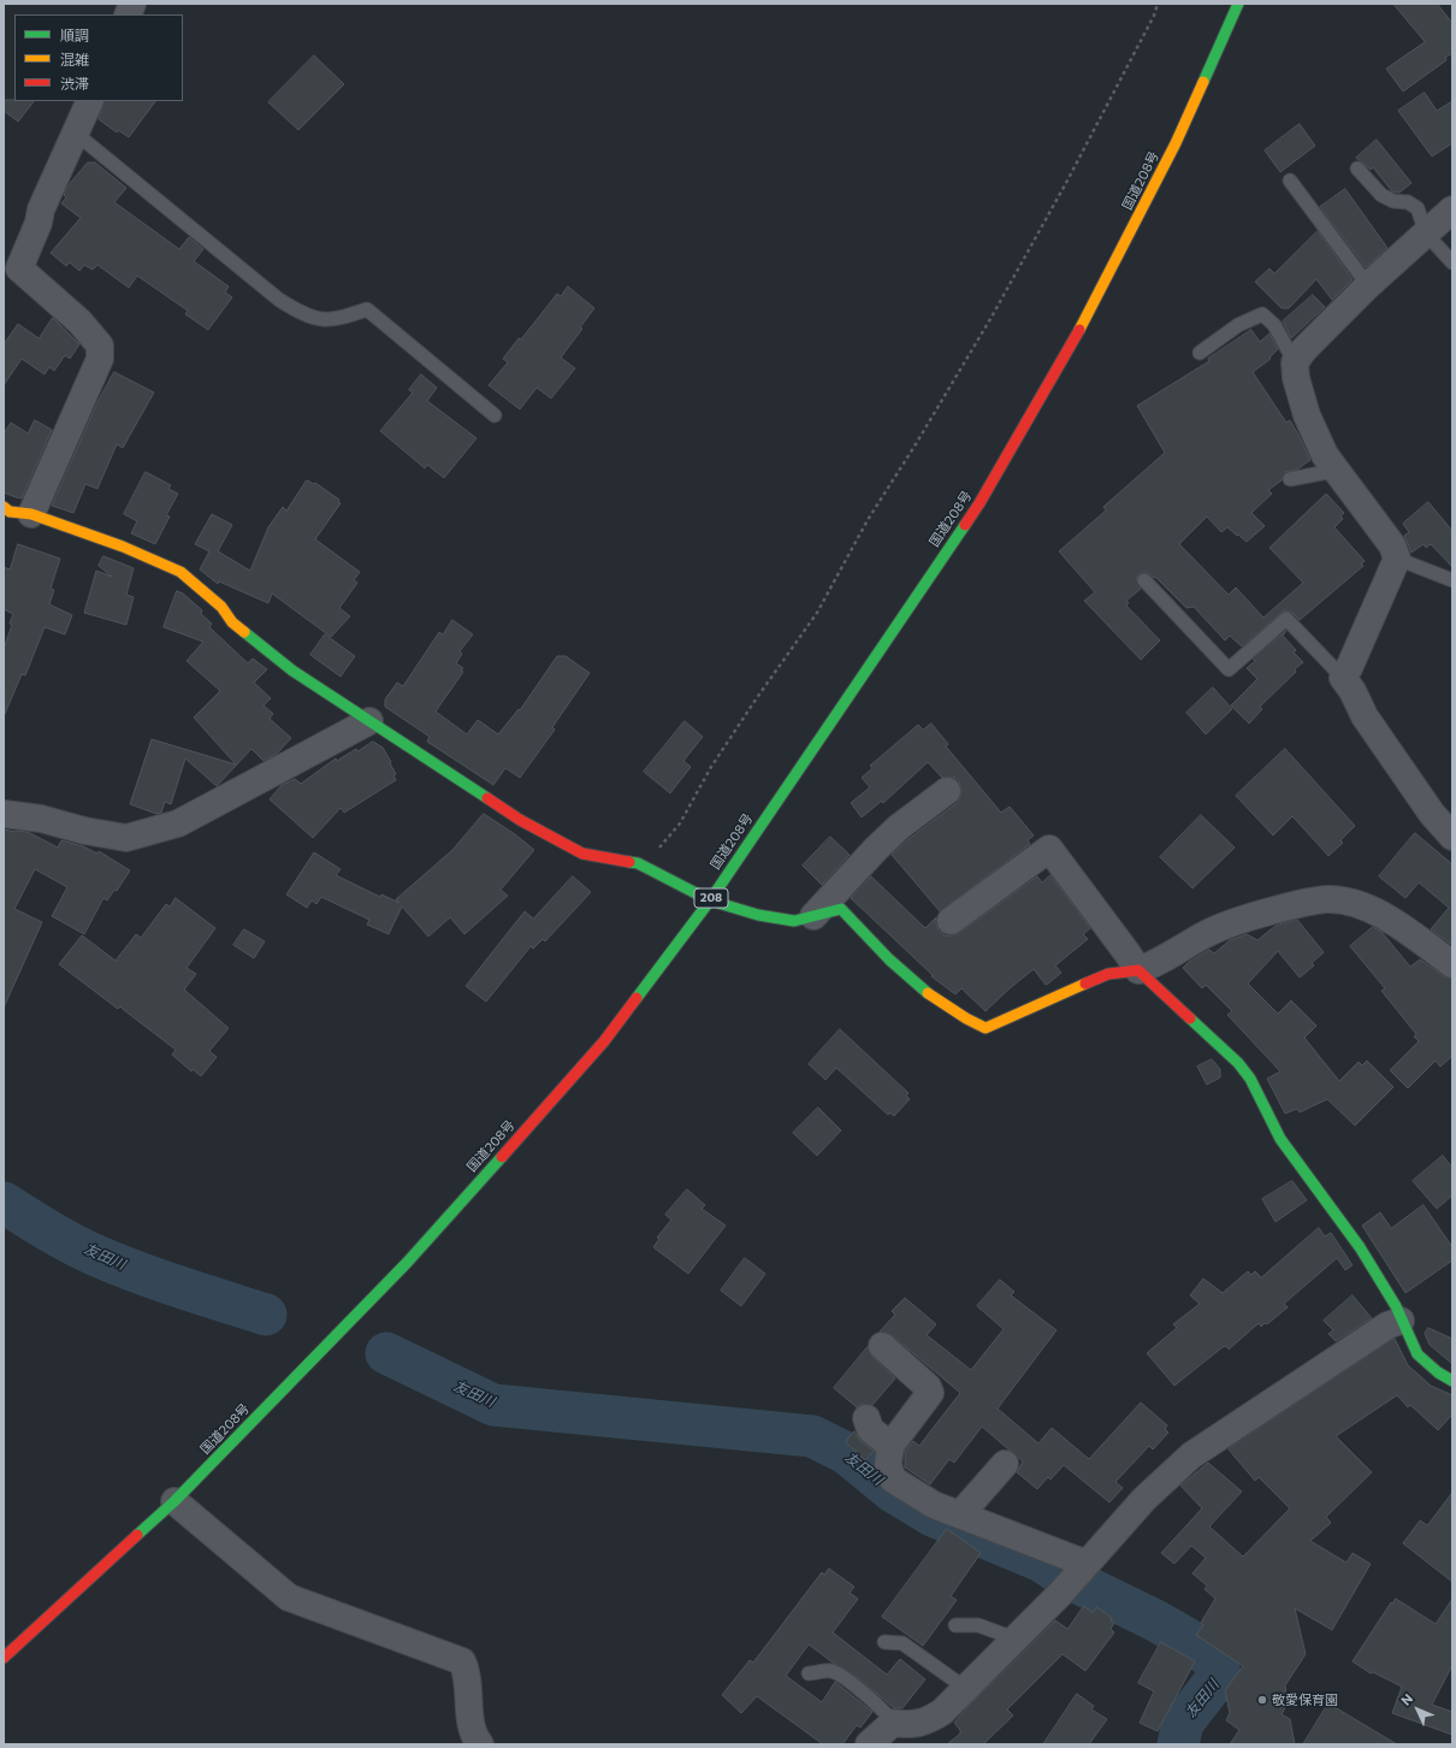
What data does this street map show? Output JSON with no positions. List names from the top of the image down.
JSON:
{
  "streets": {
    "main road": ["国道208号", "208"]
  },
  "water": ["友田川"],
  "places": ["敬愛保育園"],
  "legend": ["順調", "混雑", "渋滞"],
  "north": "top left"
}
